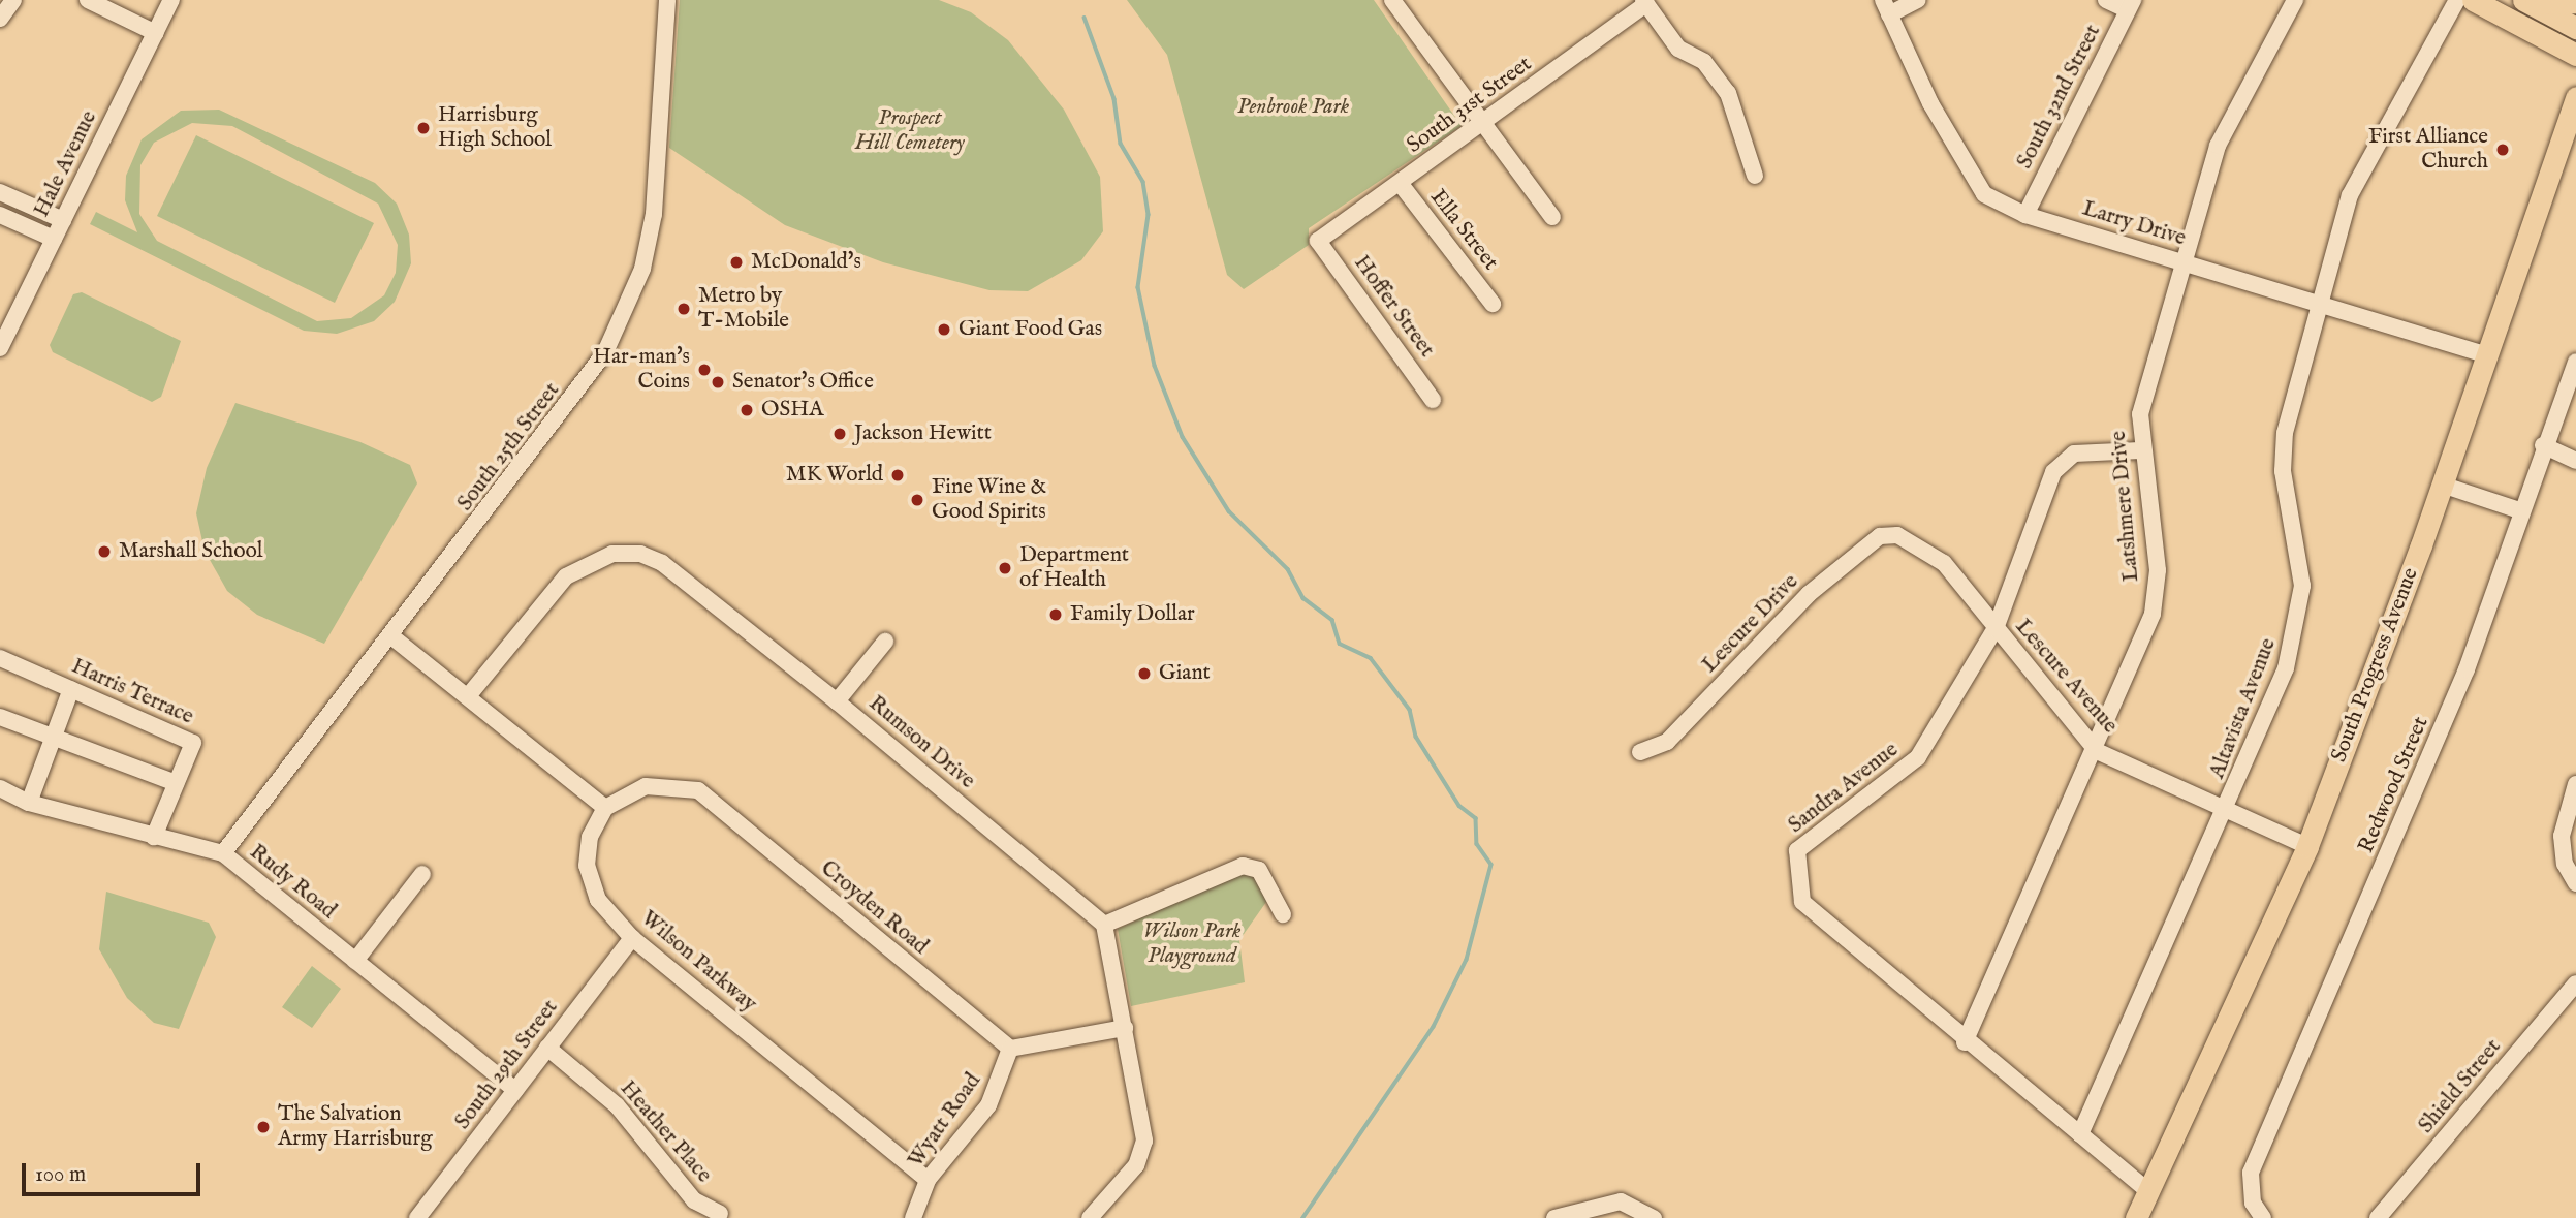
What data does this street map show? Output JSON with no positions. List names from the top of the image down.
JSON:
{
  "streets": {
    "main road": ["South Progress Avenue"],
    "street": [
      "South 32nd Street",
      "South 31st Street",
      "Hale Avenue",
      "Larry Drive",
      "Ella Street",
      "Hoffer Street",
      "South 25th Street",
      "Latshmere Drive",
      "Lescure Drive",
      "Lescure Avenue",
      "Harris Terrace",
      "Altavista Avenue",
      "Rumson Drive",
      "Redwood Street",
      "Sandra Avenue",
      "Rudy Road",
      "Croyden Road",
      "Wilson Parkway",
      "South 29th Street",
      "Shield Street",
      "Wyatt Road",
      "Heather Place"
    ]
  },
  "crossings": [
    ["South 32nd Street", "Larry Drive"],
    ["South 31st Street", "Ella Street"],
    ["South 31st Street", "Hoffer Street"],
    ["Larry Drive", "Latshmere Drive"],
    ["Larry Drive", "South Progress Avenue"],
    ["Larry Drive", "Altavista Avenue"],
    ["South 25th Street", "Rudy Road"],
    ["Latshmere Drive", "Lescure Avenue"],
    ["Latshmere Drive", "Sandra Avenue"],
    ["Lescure Drive", "Lescure Avenue"],
    ["South Progress Avenue", "Lescure Avenue"],
    ["South Progress Avenue", "Sandra Avenue"],
    ["Lescure Avenue", "Altavista Avenue"],
    ["Lescure Avenue", "Sandra Avenue"],
    ["Harris Terrace", "Rudy Road"],
    ["Altavista Avenue", "Sandra Avenue"],
    ["Rudy Road", "South 29th Street"],
    ["Croyden Road", "Wilson Parkway"],
    ["Croyden Road", "Wyatt Road"],
    ["Wilson Parkway", "South 29th Street"],
    ["Wilson Parkway", "Wyatt Road"],
    ["South 29th Street", "Heather Place"]
  ],
  "parks": ["Penbrook Park", "Prospect Hill Cemetery", "Wilson Park Playground"],
  "places": [
    "Harrisburg High School",
    "First Alliance Church",
    "McDonald's",
    "Metro by T-Mobile",
    "Giant Food Gas",
    "Har-man's Coins",
    "Senator's Office",
    "OSHA",
    "Jackson Hewitt",
    "MK World",
    "Fine Wine & Good Spirits",
    "Marshall School",
    "Department of Health",
    "Family Dollar",
    "Giant",
    "The Salvation Army Harrisburg"
  ],
  "scale_bar": "100 m"
}
